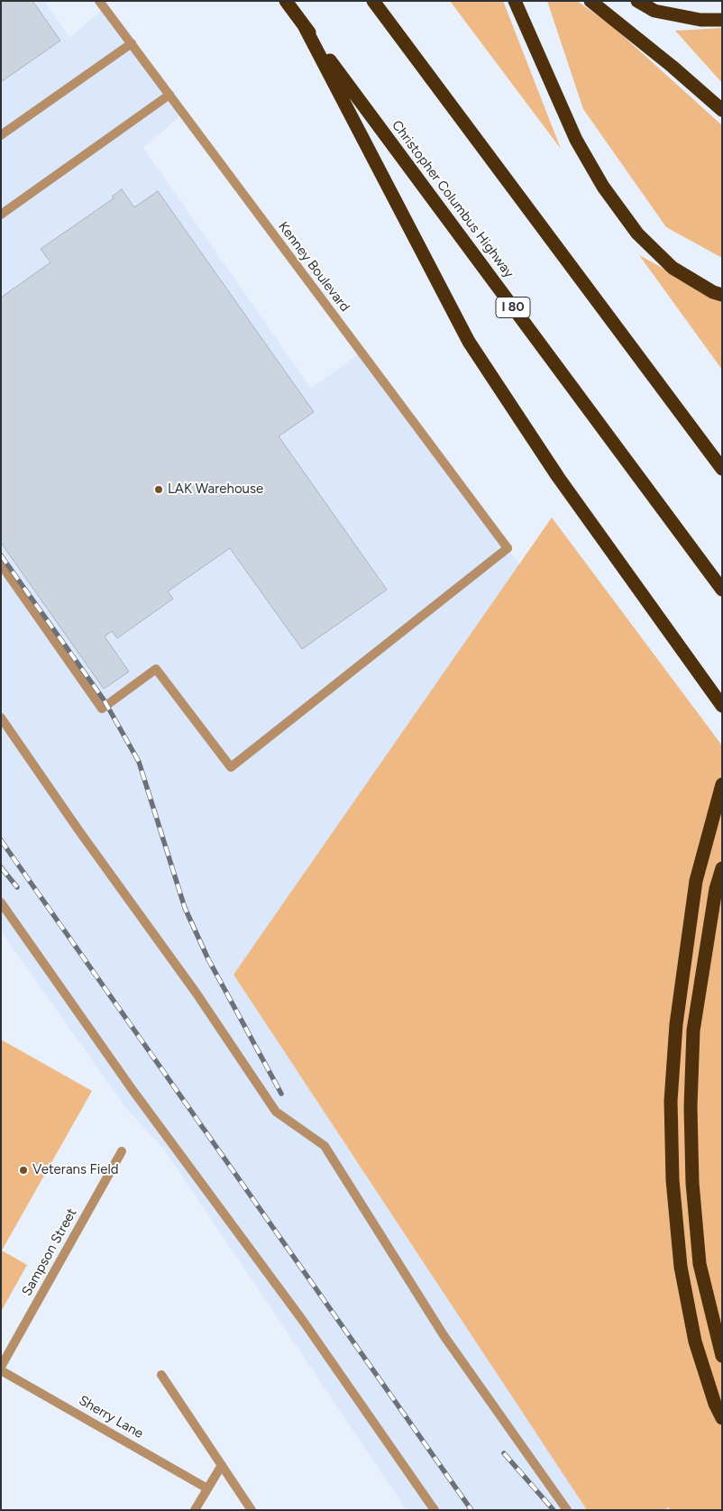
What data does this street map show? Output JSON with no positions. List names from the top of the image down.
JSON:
{
  "streets": {
    "highway": ["Christopher Columbus Highway", "I 80"],
    "street": ["Kenney Boulevard", "Sampson Street", "Sherry Lane"]
  },
  "crossings": [
    ["Sampson Street", "Sherry Lane"]
  ],
  "places": ["LAK Warehouse", "Veterans Field"]
}
